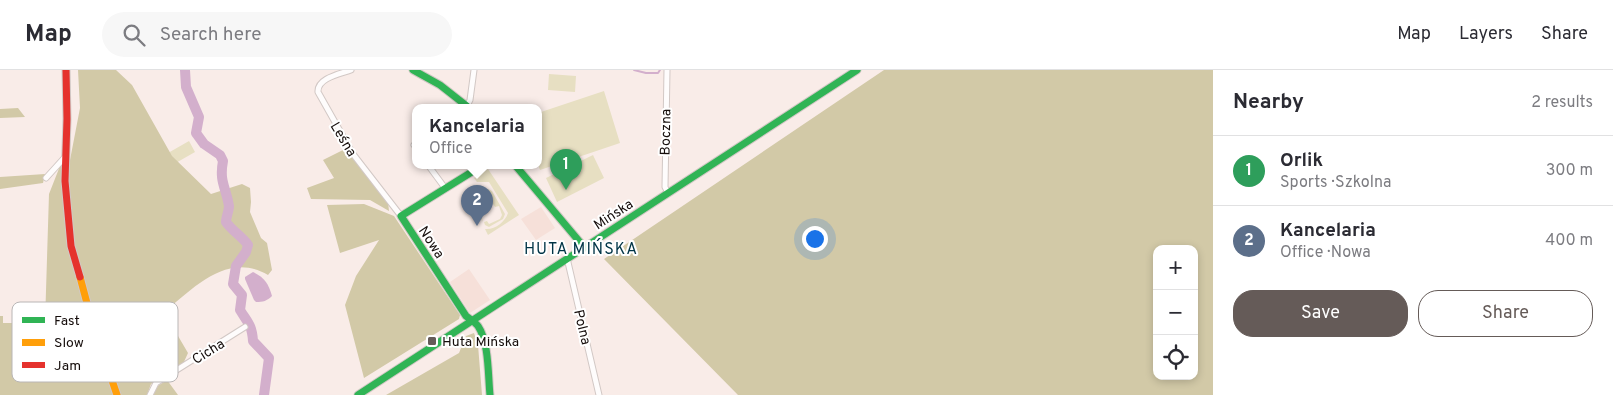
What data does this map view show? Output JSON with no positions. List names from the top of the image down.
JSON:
{
  "streets": {
    "street": [
      "Boczna",
      "Leśna",
      "Mińska",
      "Nowa",
      "Polna",
      "Cicha"
    ]
  },
  "crossings": [
    ["Boczna", "Mińska"],
    ["Leśna", "Nowa"],
    ["Mińska", "Nowa"],
    ["Mińska", "Polna"]
  ],
  "districts": ["HUTA MIŃSKA"],
  "places": {
    "transit": ["Huta Mińska"]
  },
  "legend": ["Fast", "Slow", "Jam"],
  "page": {
    "header": "Map",
    "search": "Search here",
    "nav": ["Map", "Layers", "Share"],
    "heading": ["Nearby", "2 results"],
    "popup": ["Kancelaria", "Office"],
    "list": [
      {
        "mark": "1",
        "name": "Orlik",
        "note": "Sports · Szkolna",
        "value": "300 m"
      },
      {
        "mark": "2",
        "name": "Kancelaria",
        "note": "Office · Nowa",
        "value": "400 m"
      }
    ],
    "pins": ["1", "2"],
    "map_buttons": ["+", "−"],
    "buttons": ["Save", "Share"]
  }
}
